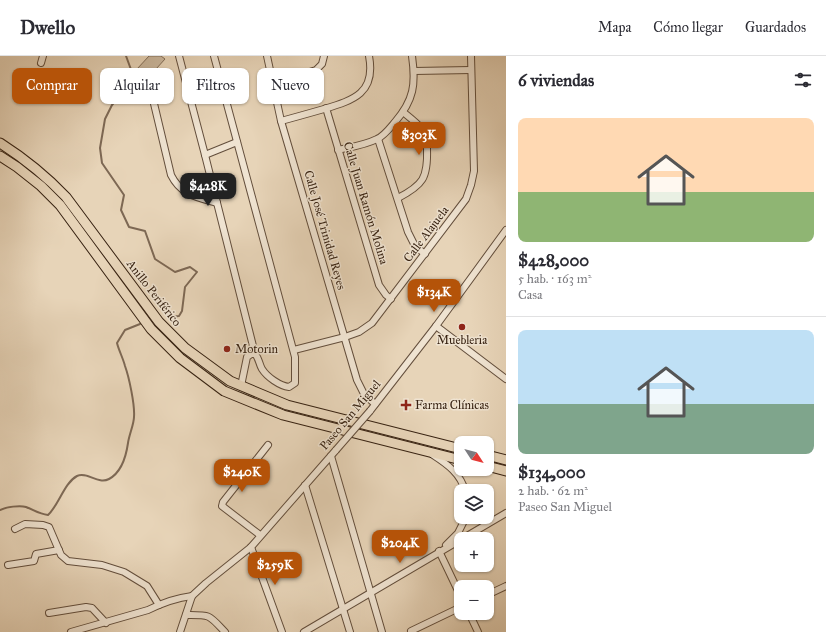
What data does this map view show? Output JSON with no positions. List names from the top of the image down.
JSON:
{
  "streets": {
    "highway": ["Anillo Periférico"],
    "street": [
      "Calle Juan Ramón Molina",
      "Calle José Trinidad Reyes",
      "Calle Alajuela",
      "Paseo San Miguel"
    ]
  },
  "crossings": [
    ["Calle Juan Ramón Molina", "Calle Alajuela"],
    ["Calle José Trinidad Reyes", "Calle Alajuela"],
    ["Calle José Trinidad Reyes", "Paseo San Miguel"]
  ],
  "places": {
    "other": ["Muebleria", "Motorin"],
    "health": ["Farma Clínicas"]
  },
  "north": "bottom right",
  "page": {
    "header": "Dwello",
    "nav": ["Mapa", "Cómo llegar", "Guardados"],
    "heading": "6 viviendas",
    "chip": [
      "Comprar",
      "Alquilar",
      "Filtros",
      "Nuevo"
    ],
    "list": [
      {
        "name": "$428,000",
        "note": "5 hab. · 163 m² · Casa"
      },
      {
        "name": "$134,000",
        "note": "2 hab. · 62 m² · Paseo San Miguel"
      }
    ],
    "price": [
      "$303K",
      "$428K",
      "$134K",
      "$240K",
      "$204K",
      "$259K"
    ],
    "map_buttons": ["+", "−"]
  }
}
